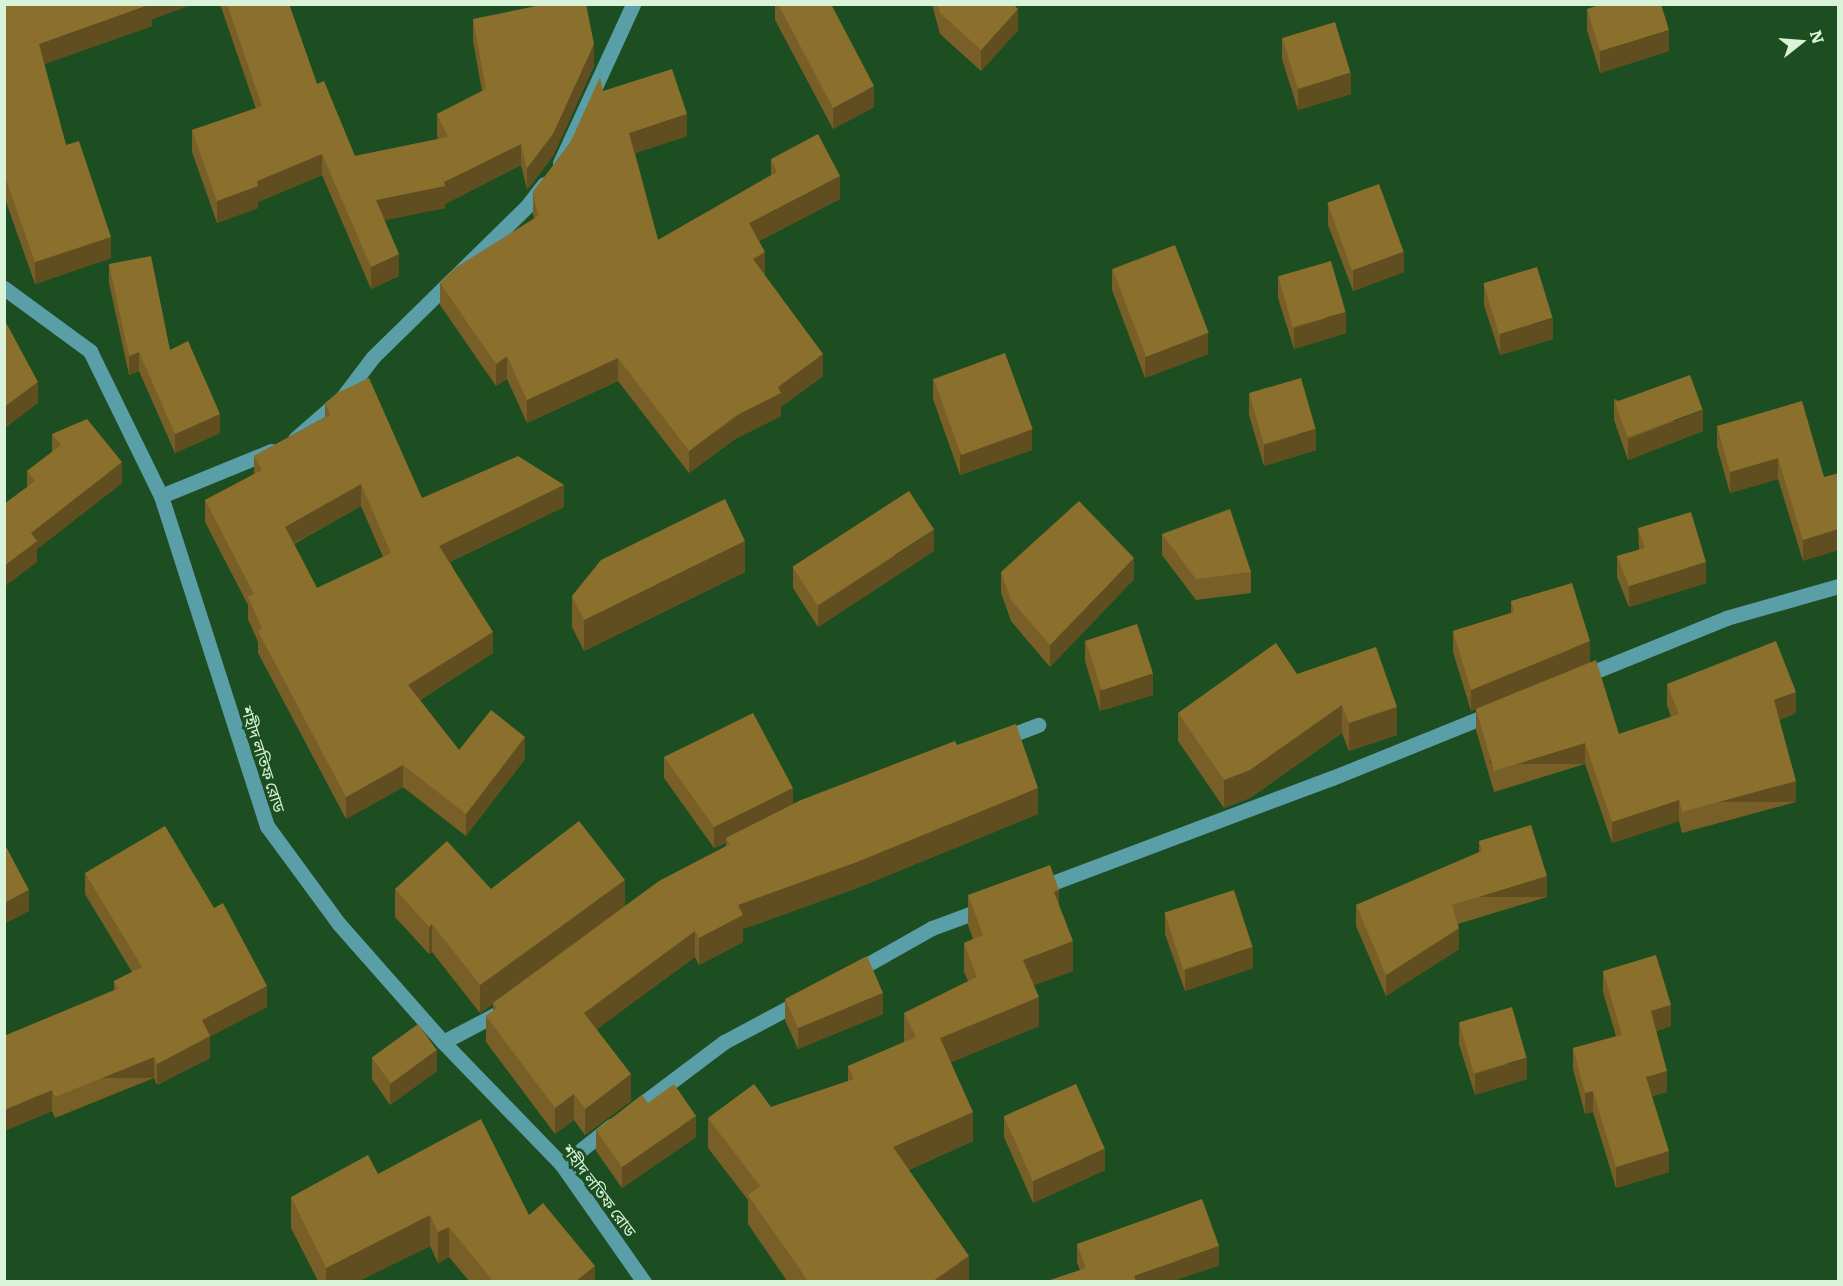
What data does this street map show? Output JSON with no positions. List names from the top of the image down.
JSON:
{
  "streets": {
    "street": ["শহীদ লতিফ রোড"]
  },
  "north": "right"
}
